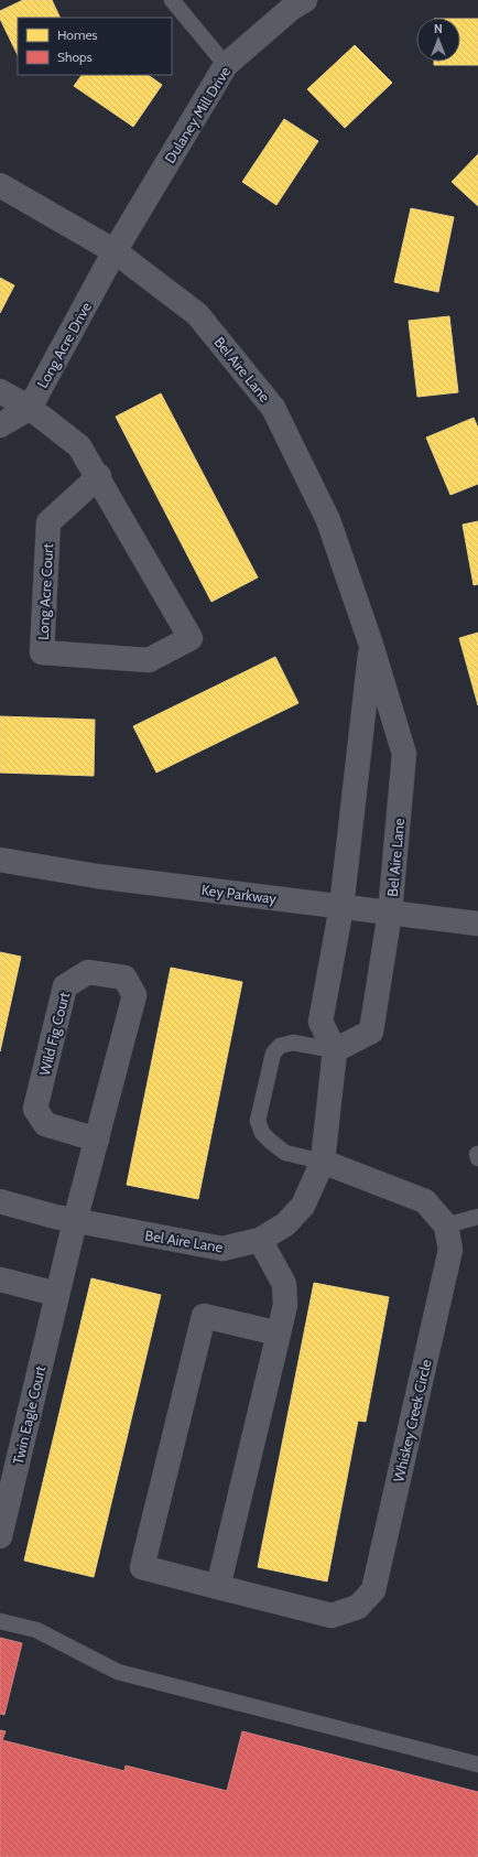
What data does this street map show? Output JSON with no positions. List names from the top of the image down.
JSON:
{
  "streets": {
    "street": [
      "Dulaney Mill Drive",
      "Long Acre Drive",
      "Bel Aire Lane",
      "Long Acre Court",
      "Key Parkway",
      "Wild Fig Court",
      "Twin Eagle Court",
      "Whiskey Creek Circle"
    ]
  },
  "crossings": [
    ["Dulaney Mill Drive", "Long Acre Drive"],
    ["Dulaney Mill Drive", "Bel Aire Lane"],
    ["Long Acre Drive", "Bel Aire Lane"],
    ["Long Acre Drive", "Long Acre Court"],
    ["Bel Aire Lane", "Key Parkway"],
    ["Bel Aire Lane", "Wild Fig Court"],
    ["Bel Aire Lane", "Twin Eagle Court"],
    ["Wild Fig Court", "Twin Eagle Court"]
  ],
  "legend": ["Homes", "Shops"],
  "north": "top"
}
